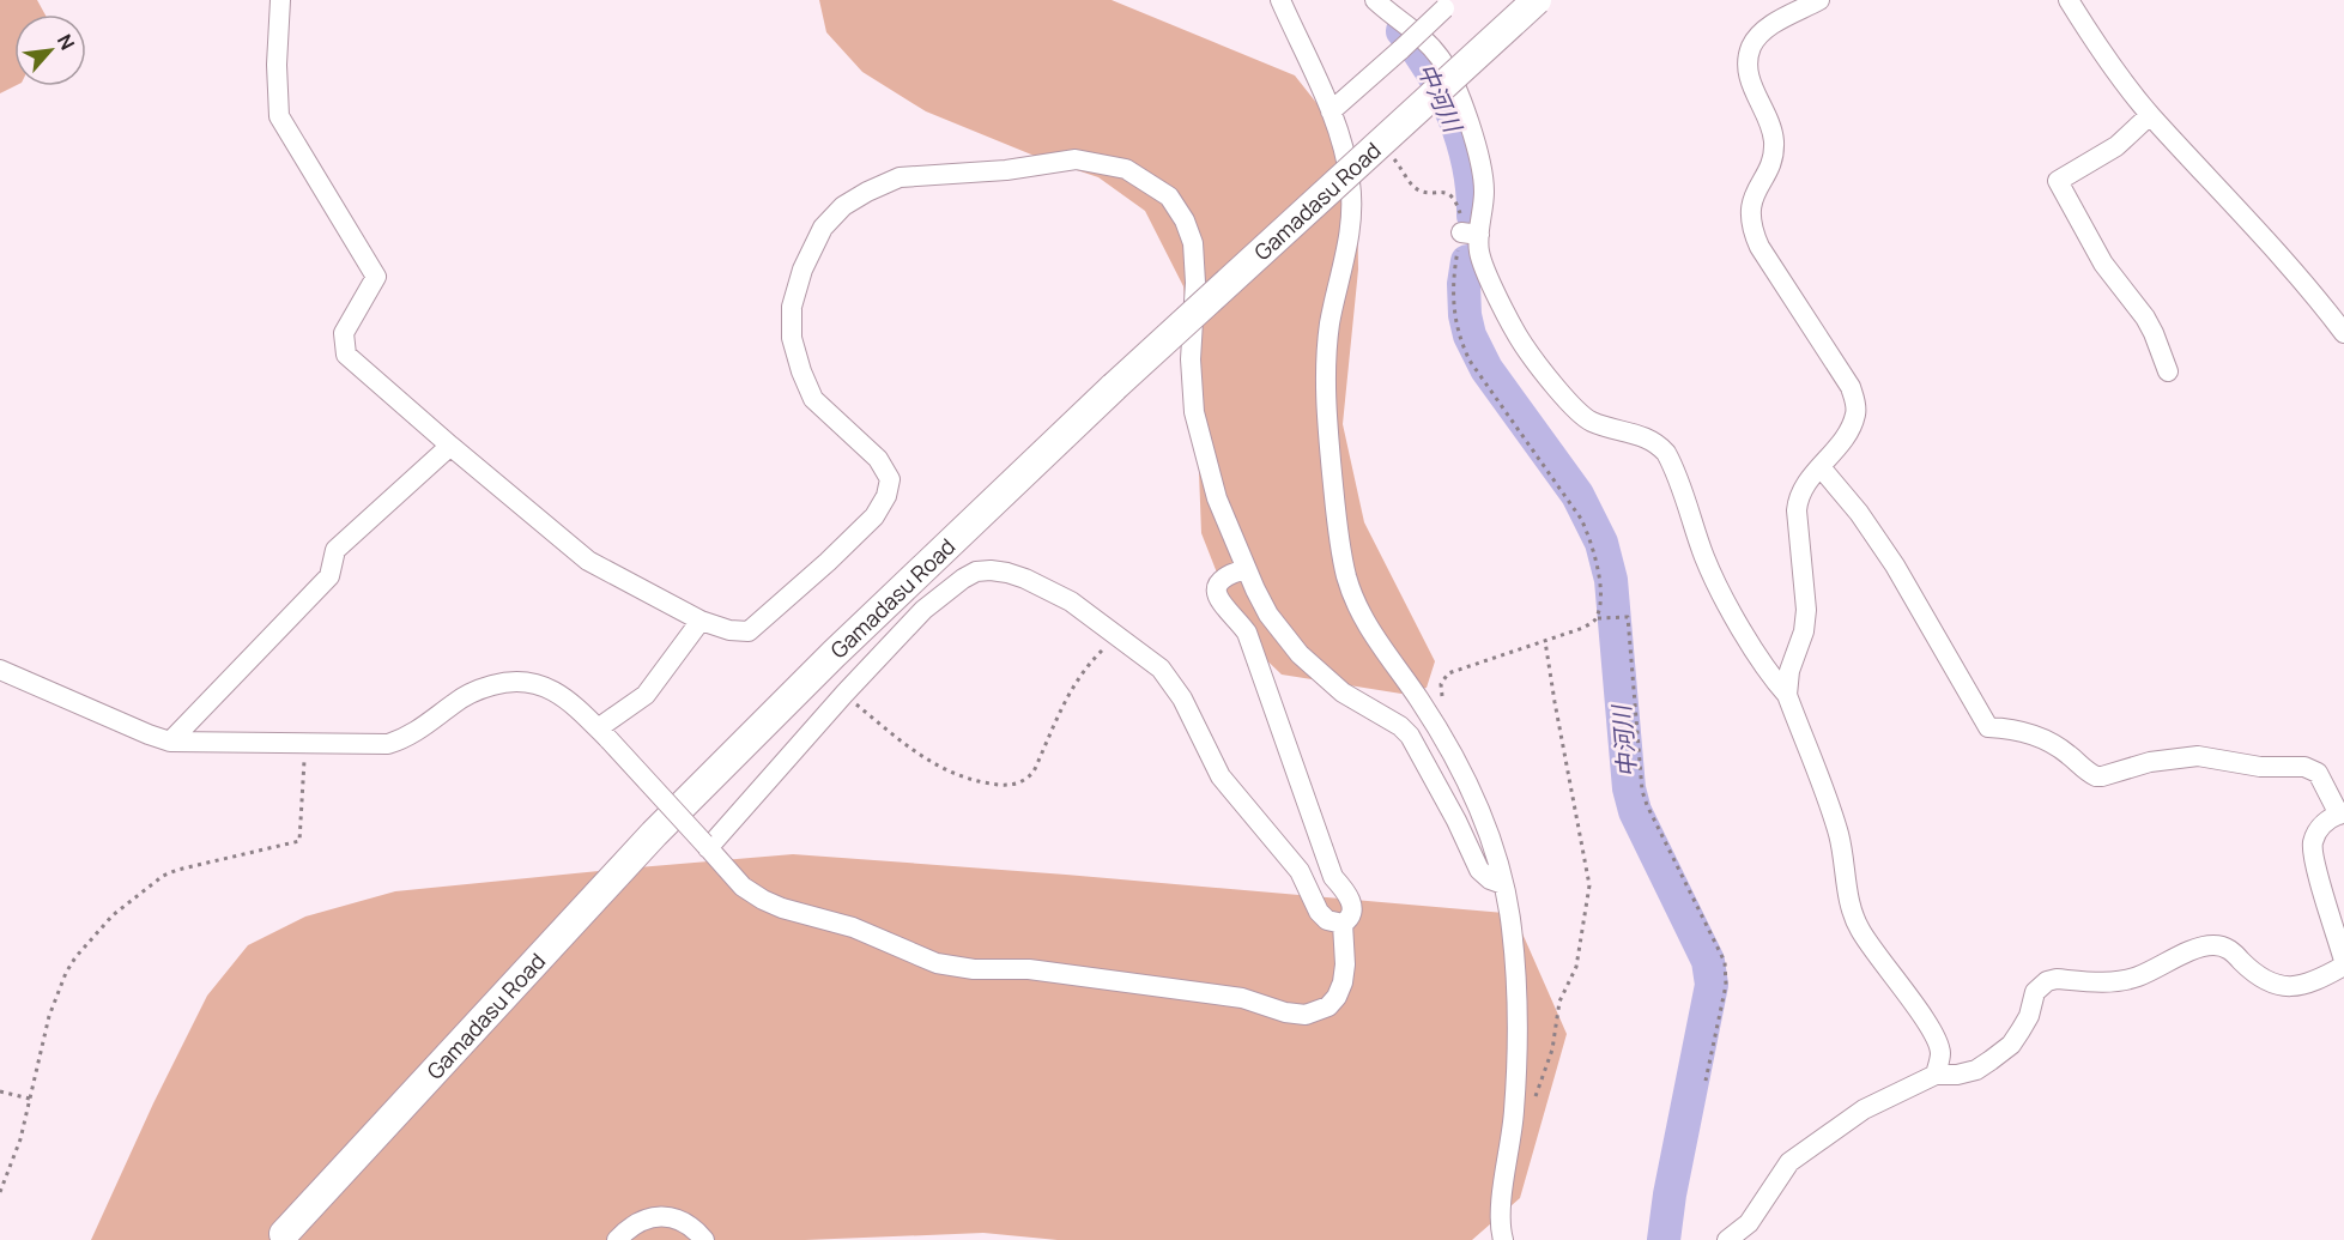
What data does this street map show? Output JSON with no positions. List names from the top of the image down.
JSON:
{
  "streets": {
    "highway": ["Gamadasu Road"]
  },
  "water": ["中河川"],
  "north": "top right"
}
